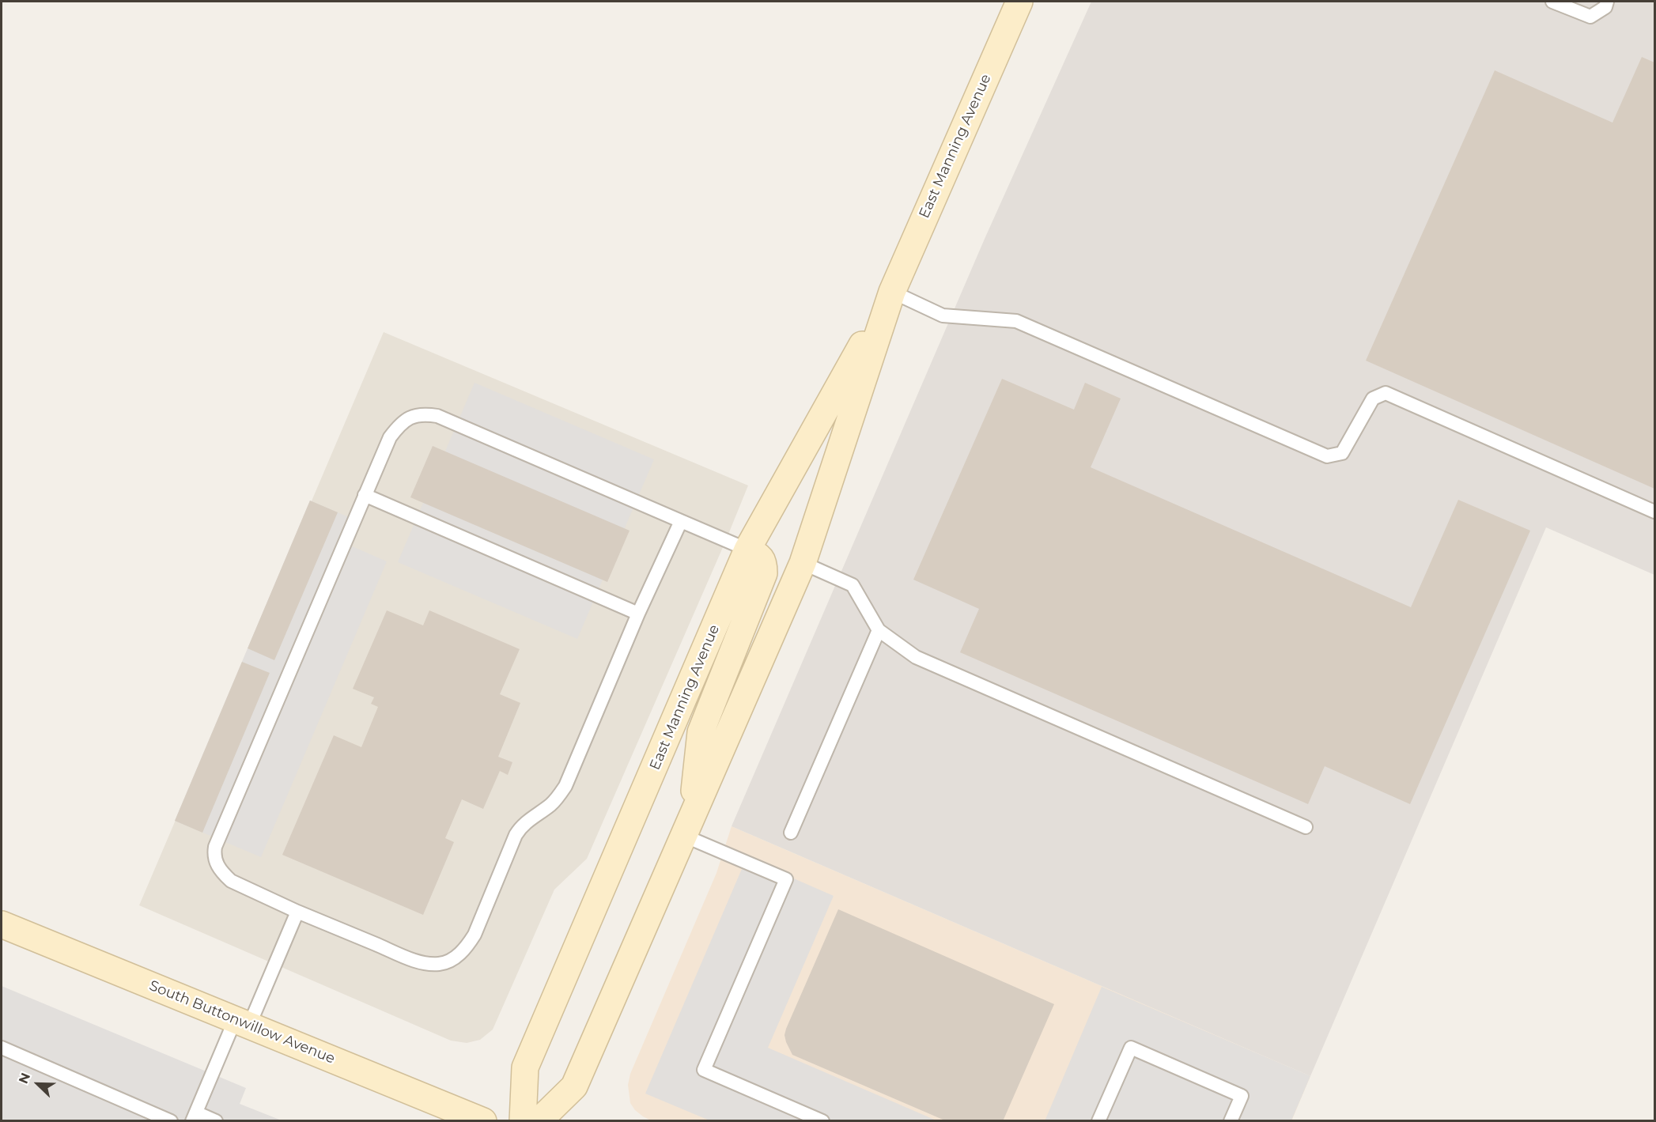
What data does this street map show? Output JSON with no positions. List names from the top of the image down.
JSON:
{
  "streets": {
    "main road": ["East Manning Avenue", "South Buttonwillow Avenue"]
  },
  "north": "top left"
}
